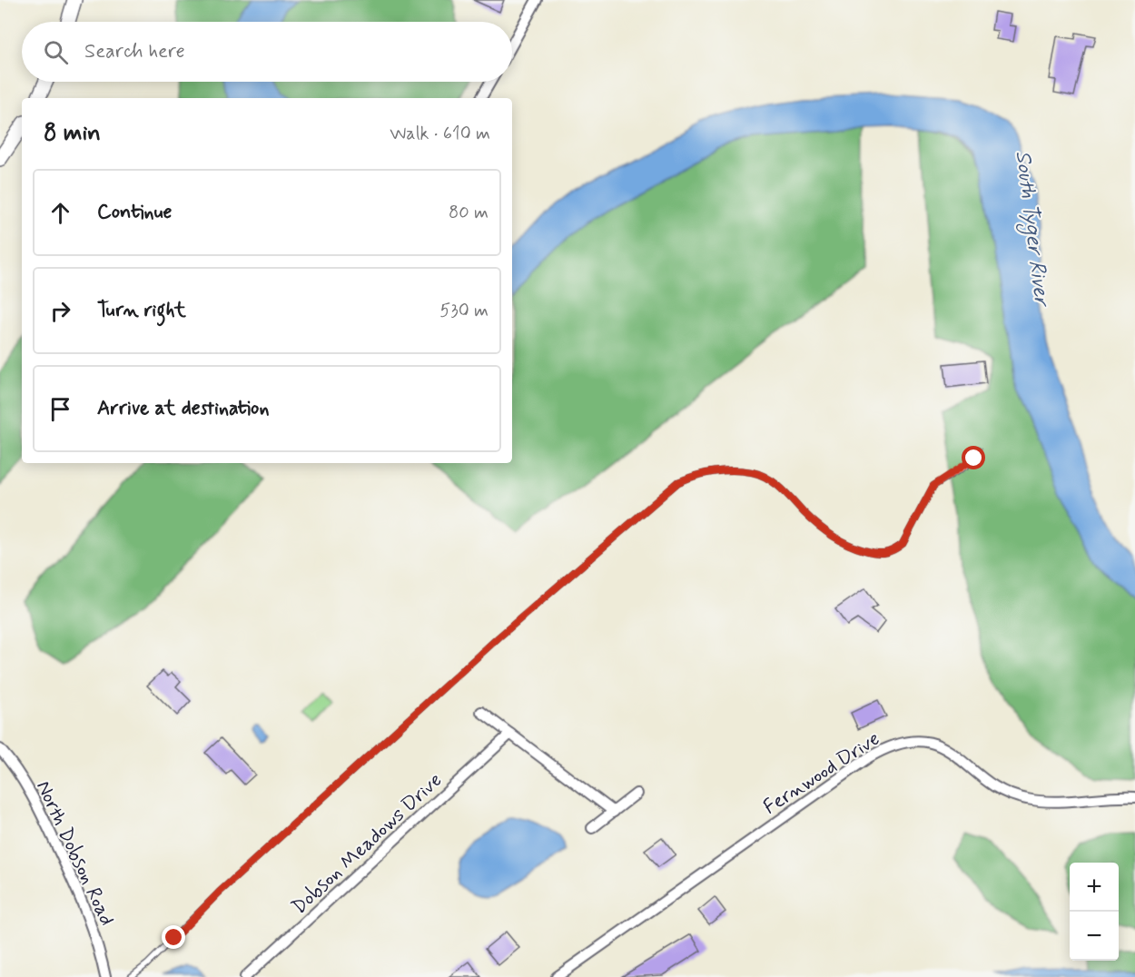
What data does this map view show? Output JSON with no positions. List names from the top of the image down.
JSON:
{
  "streets": {
    "street": ["Fernwood Drive", "Dobson Meadows Drive", "North Dobson Road"]
  },
  "water": ["South Tyger River"],
  "page": {
    "search": "Search here",
    "heading": ["8 min", "Walk · 610 m"],
    "list": [
      ["Continue", "80 m"],
      ["Turn right", "530 m"],
      "Arrive at destination"
    ],
    "map_buttons": ["+", "−"]
  }
}
